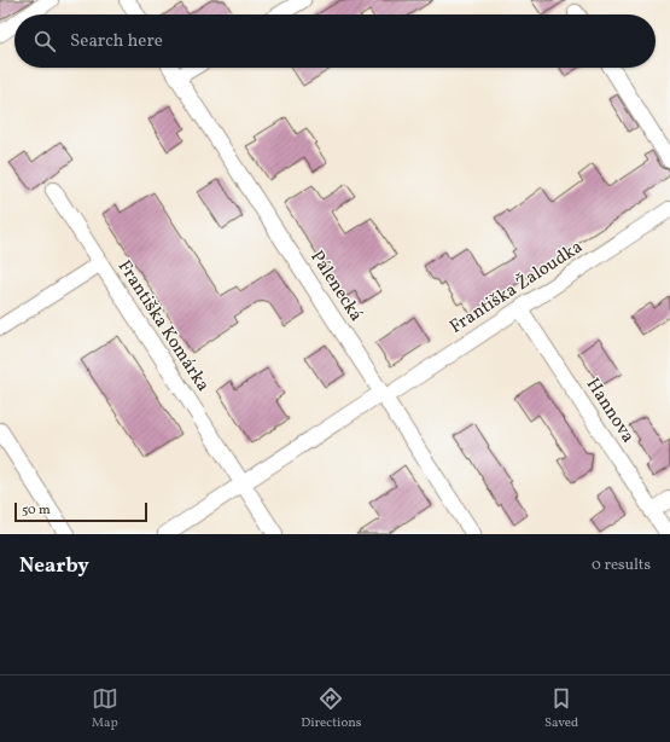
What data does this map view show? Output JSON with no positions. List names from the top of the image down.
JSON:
{
  "streets": {
    "street": [
      "Pálenecká",
      "Františka Žaloudka",
      "Františka Komárka",
      "Hannova"
    ]
  },
  "crossings": [
    ["Pálenecká", "Františka Žaloudka"],
    ["Františka Žaloudka", "Hannova"]
  ],
  "scale_bar": "50 m",
  "page": {
    "search": "Search here",
    "scale": "50 m",
    "heading": ["Nearby", "0 results"],
    "nav": ["Map", "Directions", "Saved"]
  }
}
